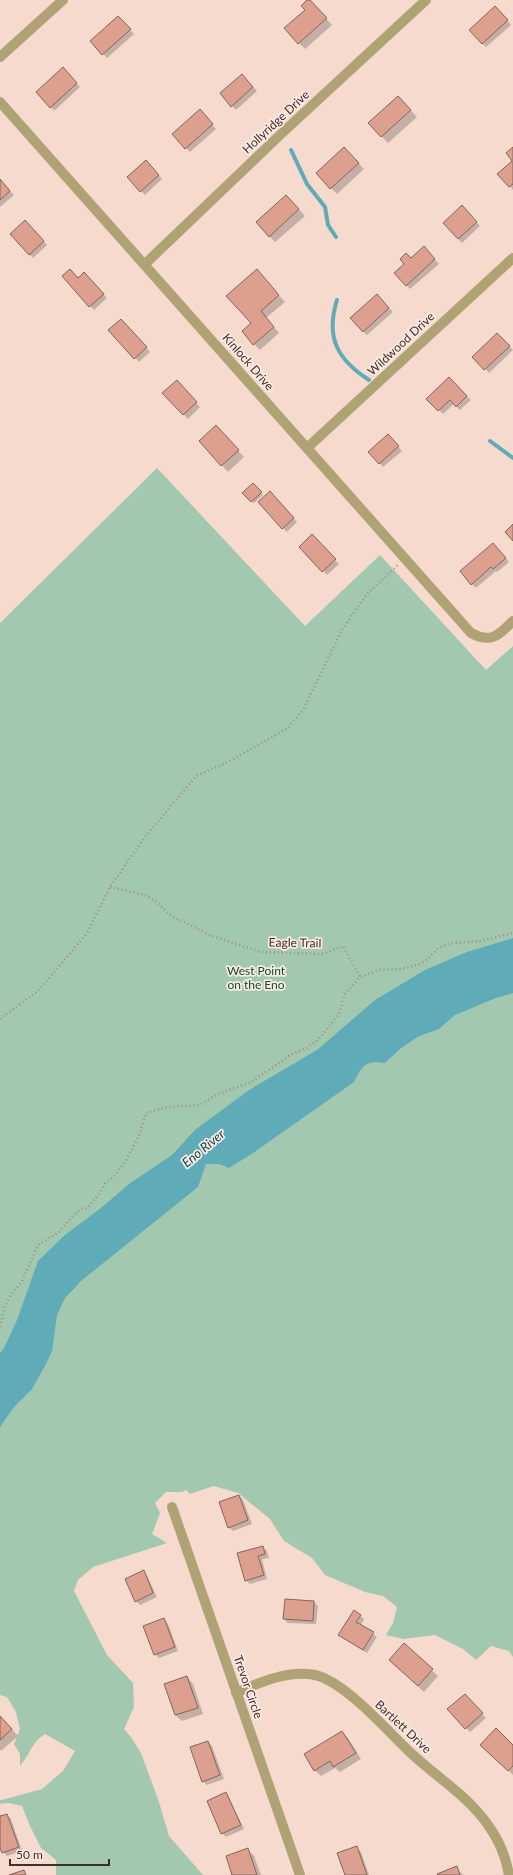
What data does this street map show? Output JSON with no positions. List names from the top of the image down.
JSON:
{
  "streets": {
    "street": [
      "Hollyridge Drive",
      "Wildwood Drive",
      "Kinlock Drive",
      "Trevor Circle",
      "Bartlett Drive"
    ],
    "path": ["Eagle Trail"]
  },
  "crossings": [
    ["Hollyridge Drive", "Kinlock Drive"],
    ["Wildwood Drive", "Kinlock Drive"],
    ["Trevor Circle", "Bartlett Drive"]
  ],
  "water": ["Eno River"],
  "parks": ["West Point on the Eno"],
  "scale_bar": "50 m"
}
